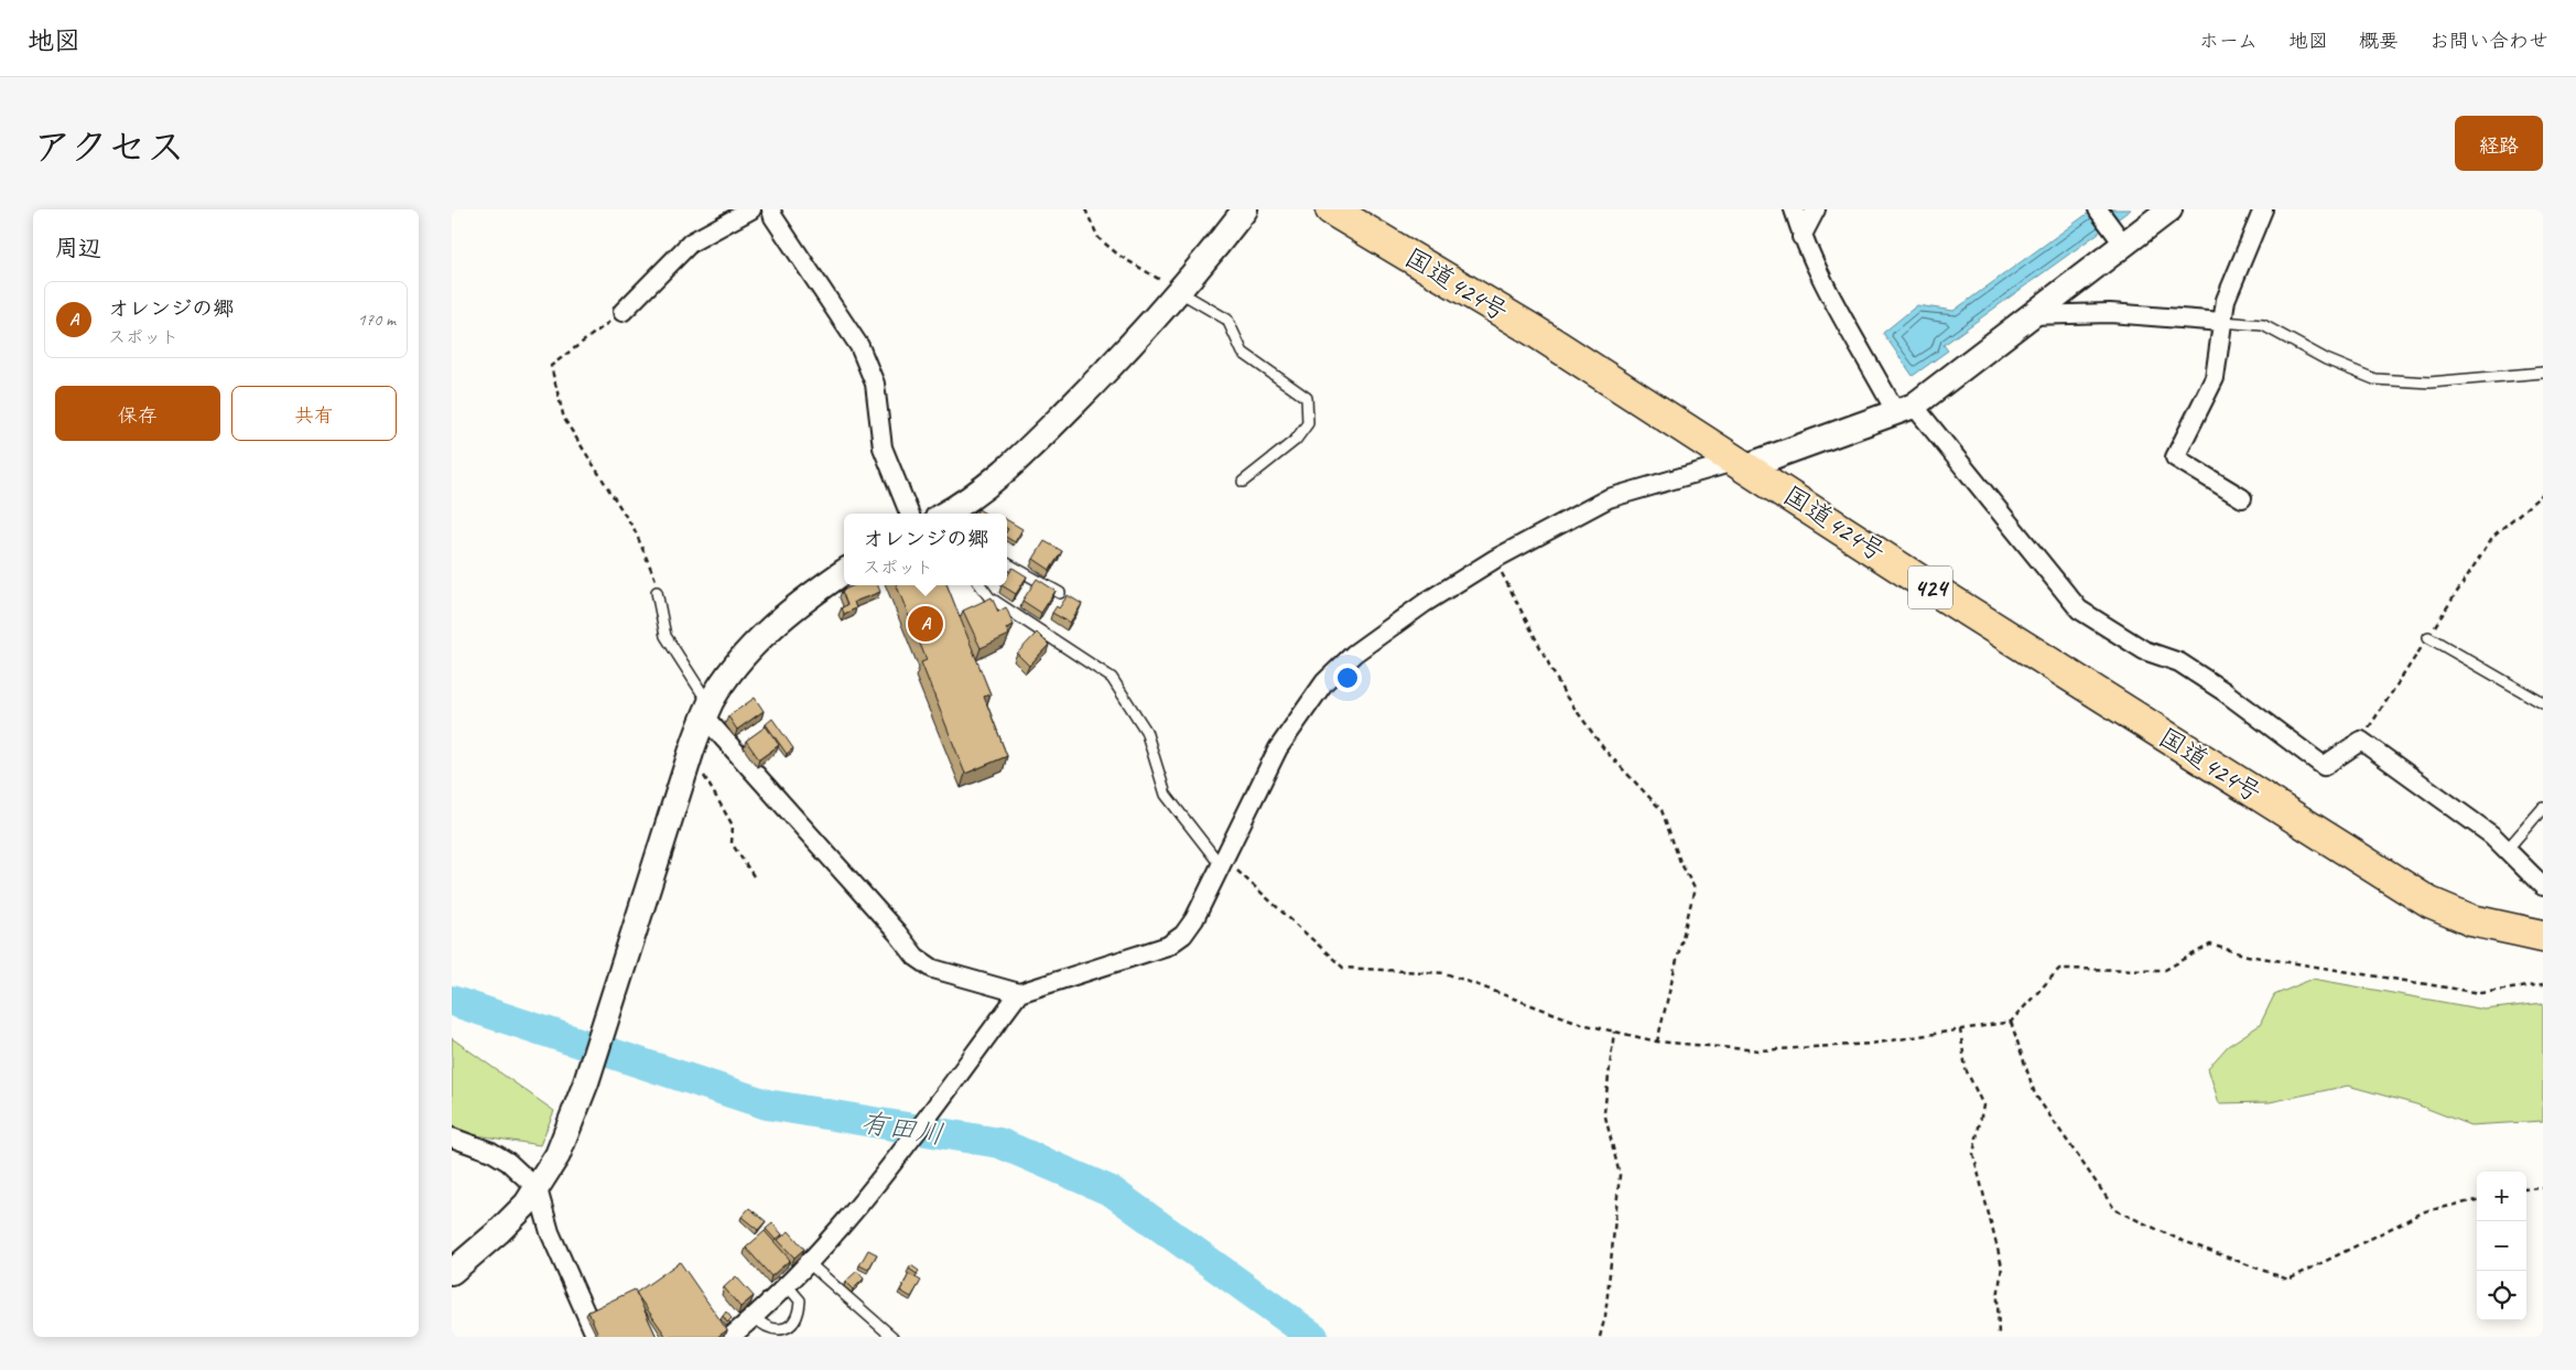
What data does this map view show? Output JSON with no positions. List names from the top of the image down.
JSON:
{
  "streets": {
    "highway": ["国道424号", "424"]
  },
  "water": ["有田川"],
  "page": {
    "header": "地図",
    "nav": [
      "ホーム",
      "地図",
      "概要",
      "お問い合わせ"
    ],
    "title": "アクセス",
    "buttons": [
      "経路",
      ["保存", "共有"]
    ],
    "heading": "周辺",
    "list": [
      {
        "mark": "A",
        "name": "オレンジの郷",
        "note": "スポット",
        "value": "170 m"
      }
    ],
    "popup": ["オレンジの郷", "スポット"],
    "pins": "A",
    "map_buttons": ["+", "−"]
  }
}
